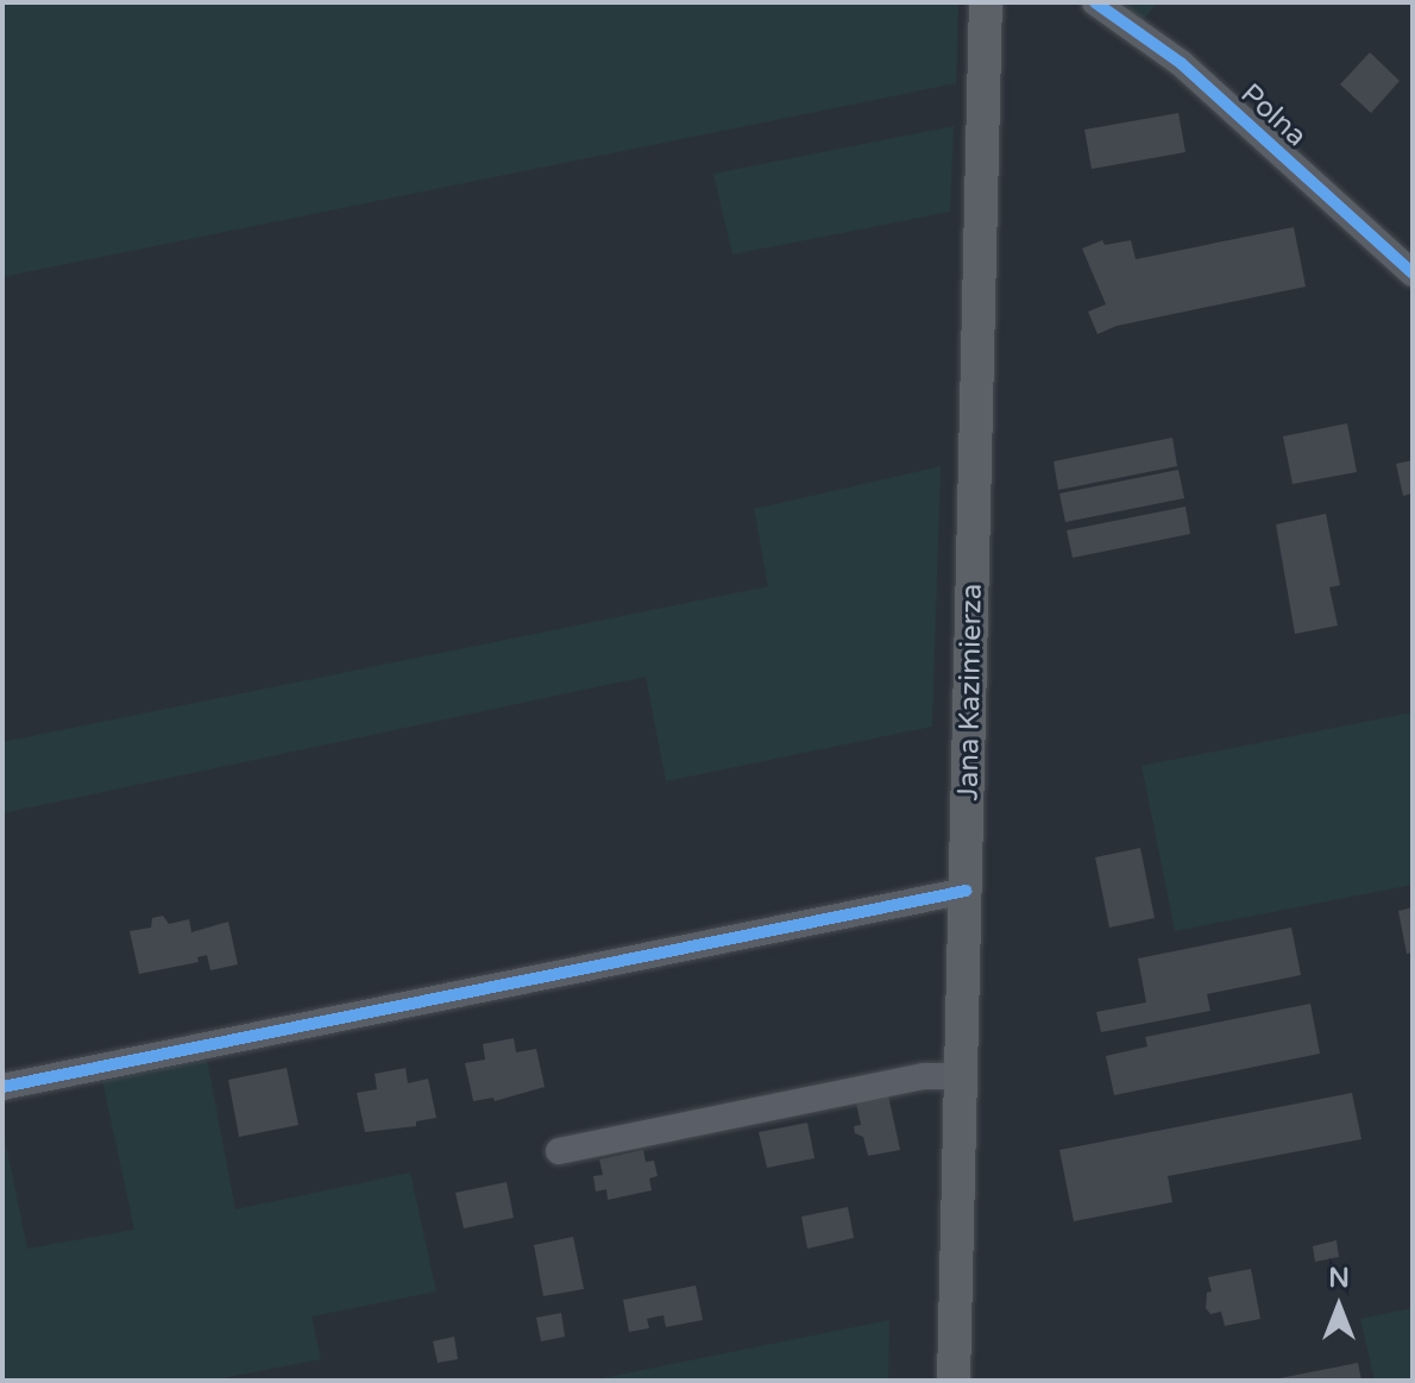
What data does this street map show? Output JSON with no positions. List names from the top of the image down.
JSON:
{
  "streets": {
    "main road": ["Jana Kazimierza"],
    "street": ["Polna"]
  },
  "north": "top"
}
